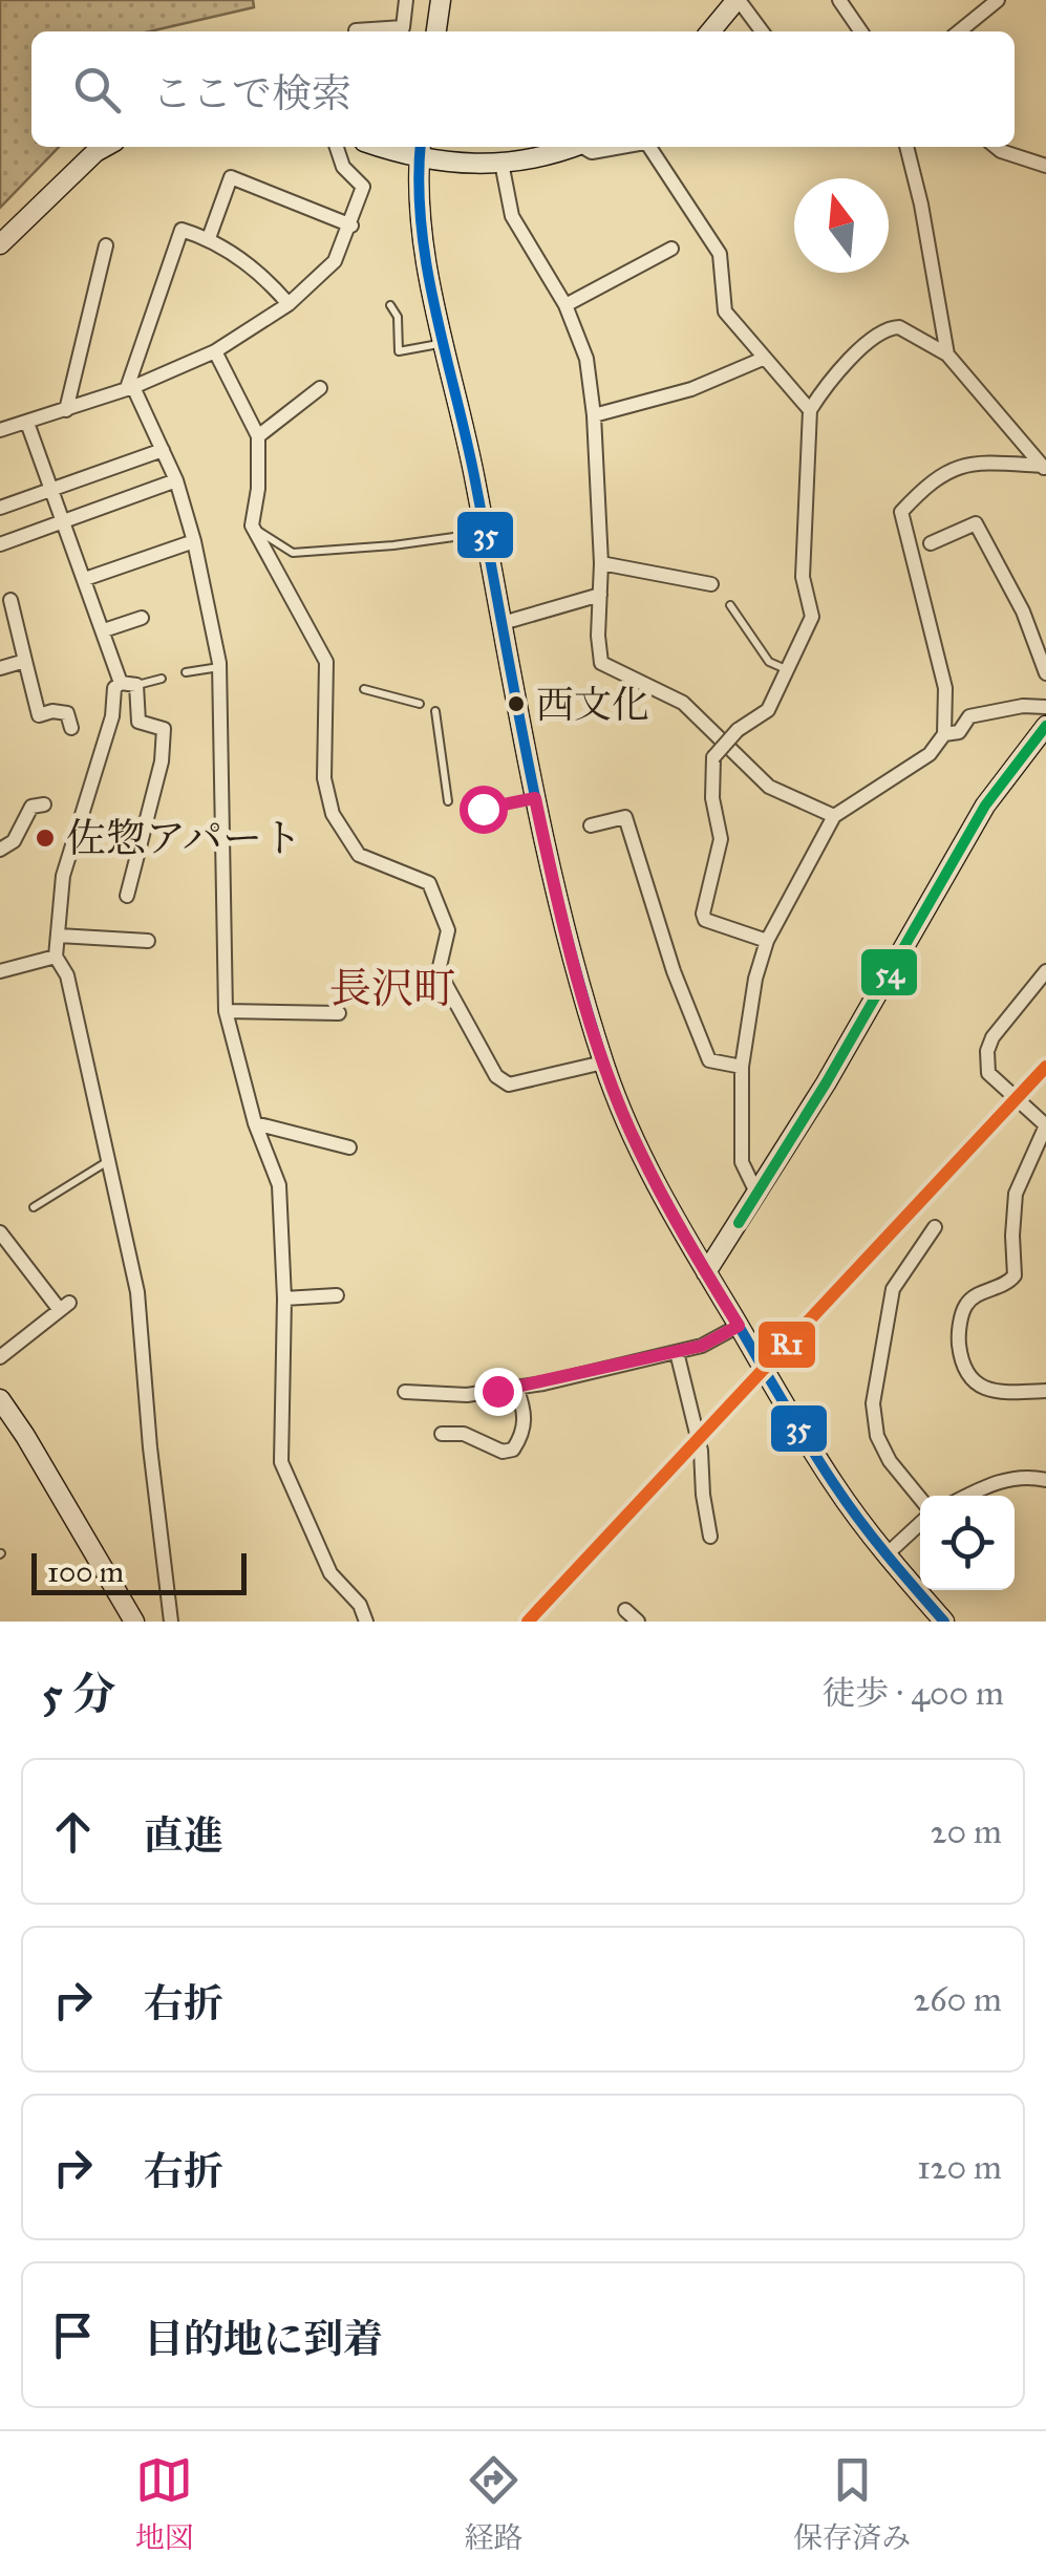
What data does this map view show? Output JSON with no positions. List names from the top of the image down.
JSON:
{
  "districts": ["長沢町"],
  "places": ["西文化", "佐惣アパート"],
  "lines": ["transit line 35", "transit line 54", "transit line R1"],
  "scale_bar": "100 m",
  "north": "top",
  "page": {
    "search": "ここで検索",
    "scale": "100 m",
    "heading": ["5 分", "徒歩 · 400 m"],
    "list": [
      ["直進", "20 m"],
      ["右折", "260 m"],
      ["右折", "120 m"],
      "目的地に到着"
    ],
    "nav": ["地図", "経路", "保存済み"]
  }
}
